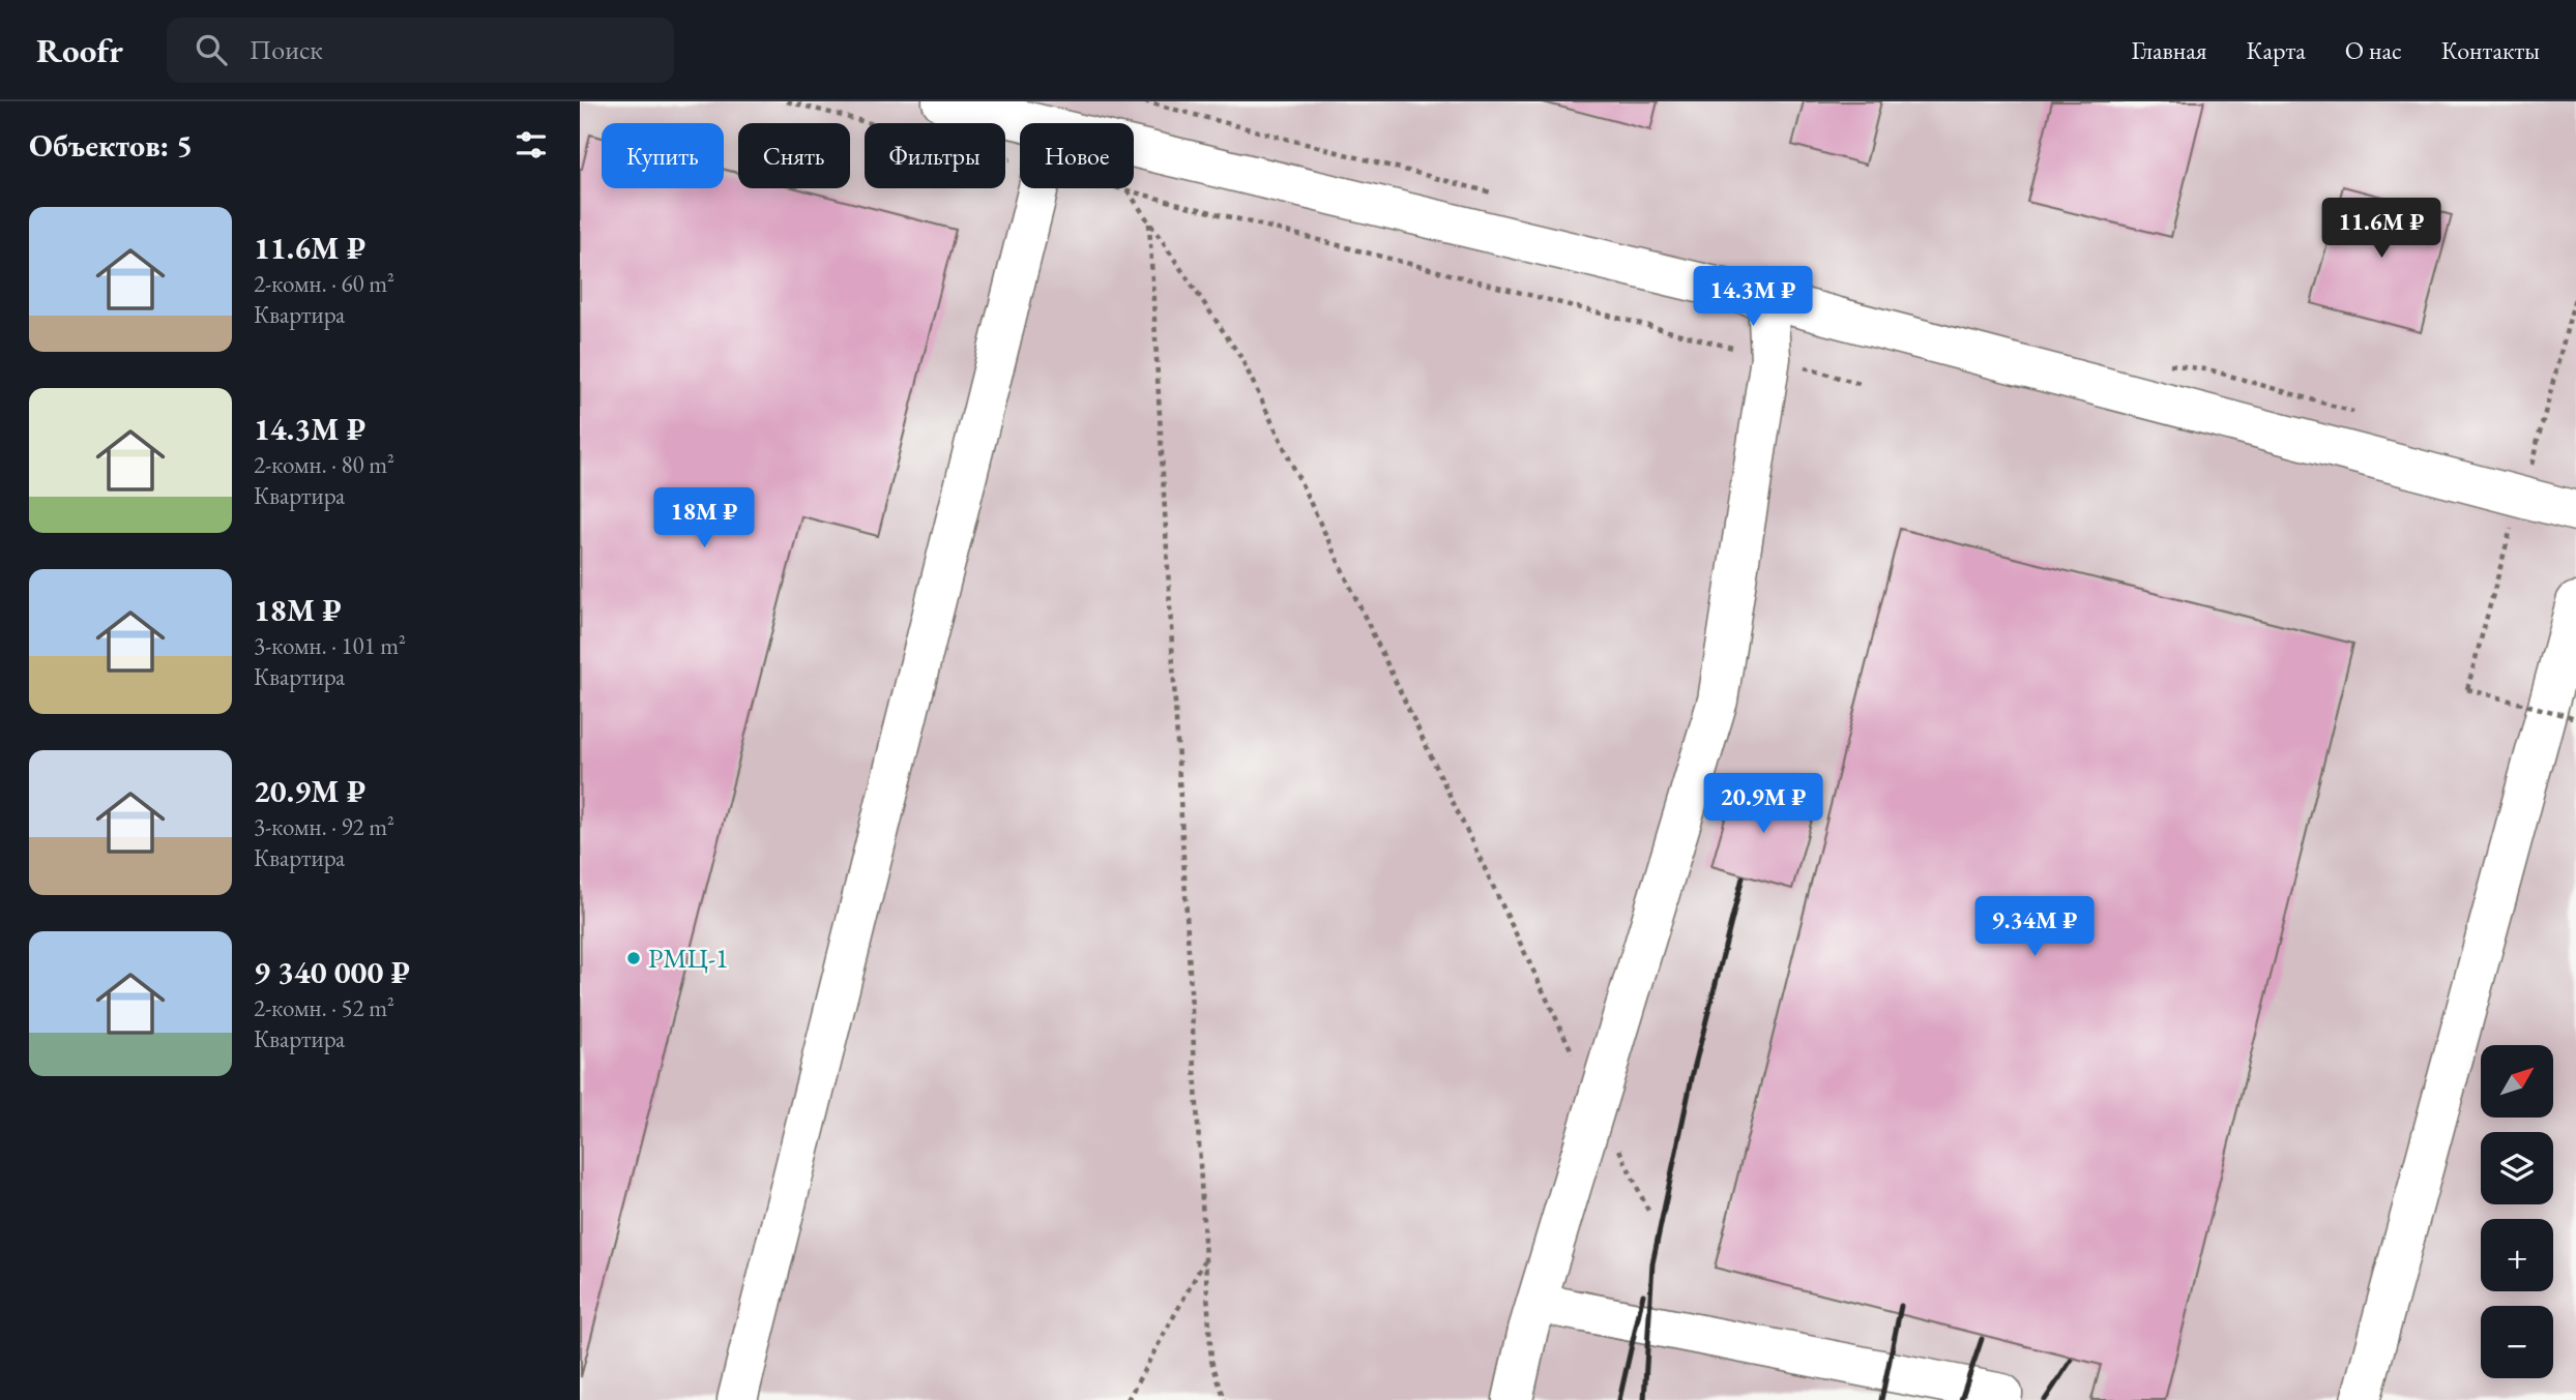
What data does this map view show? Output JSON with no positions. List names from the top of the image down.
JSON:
{
  "places": ["РМЦ-1"],
  "north": "top right",
  "page": {
    "header": "Roofr",
    "search": "Поиск",
    "nav": [
      "Главная",
      "Карта",
      "О нас",
      "Контакты"
    ],
    "heading": "Объектов: 5",
    "chip": [
      "Купить",
      "Снять",
      "Фильтры",
      "Новое"
    ],
    "list": [
      {
        "name": "11.6M ₽",
        "note": "2-комн. · 60 m² · Квартира"
      },
      {
        "name": "14.3M ₽",
        "note": "2-комн. · 80 m² · Квартира"
      },
      {
        "name": "18M ₽",
        "note": "3-комн. · 101 m² · Квартира"
      },
      {
        "name": "20.9M ₽",
        "note": "3-комн. · 92 m² · Квартира"
      },
      {
        "name": "9 340 000 ₽",
        "note": "2-комн. · 52 m² · Квартира"
      }
    ],
    "price": [
      "11.6M ₽",
      "14.3M ₽",
      "18M ₽",
      "20.9M ₽",
      "9.34M ₽"
    ],
    "map_buttons": ["+", "−"]
  }
}
